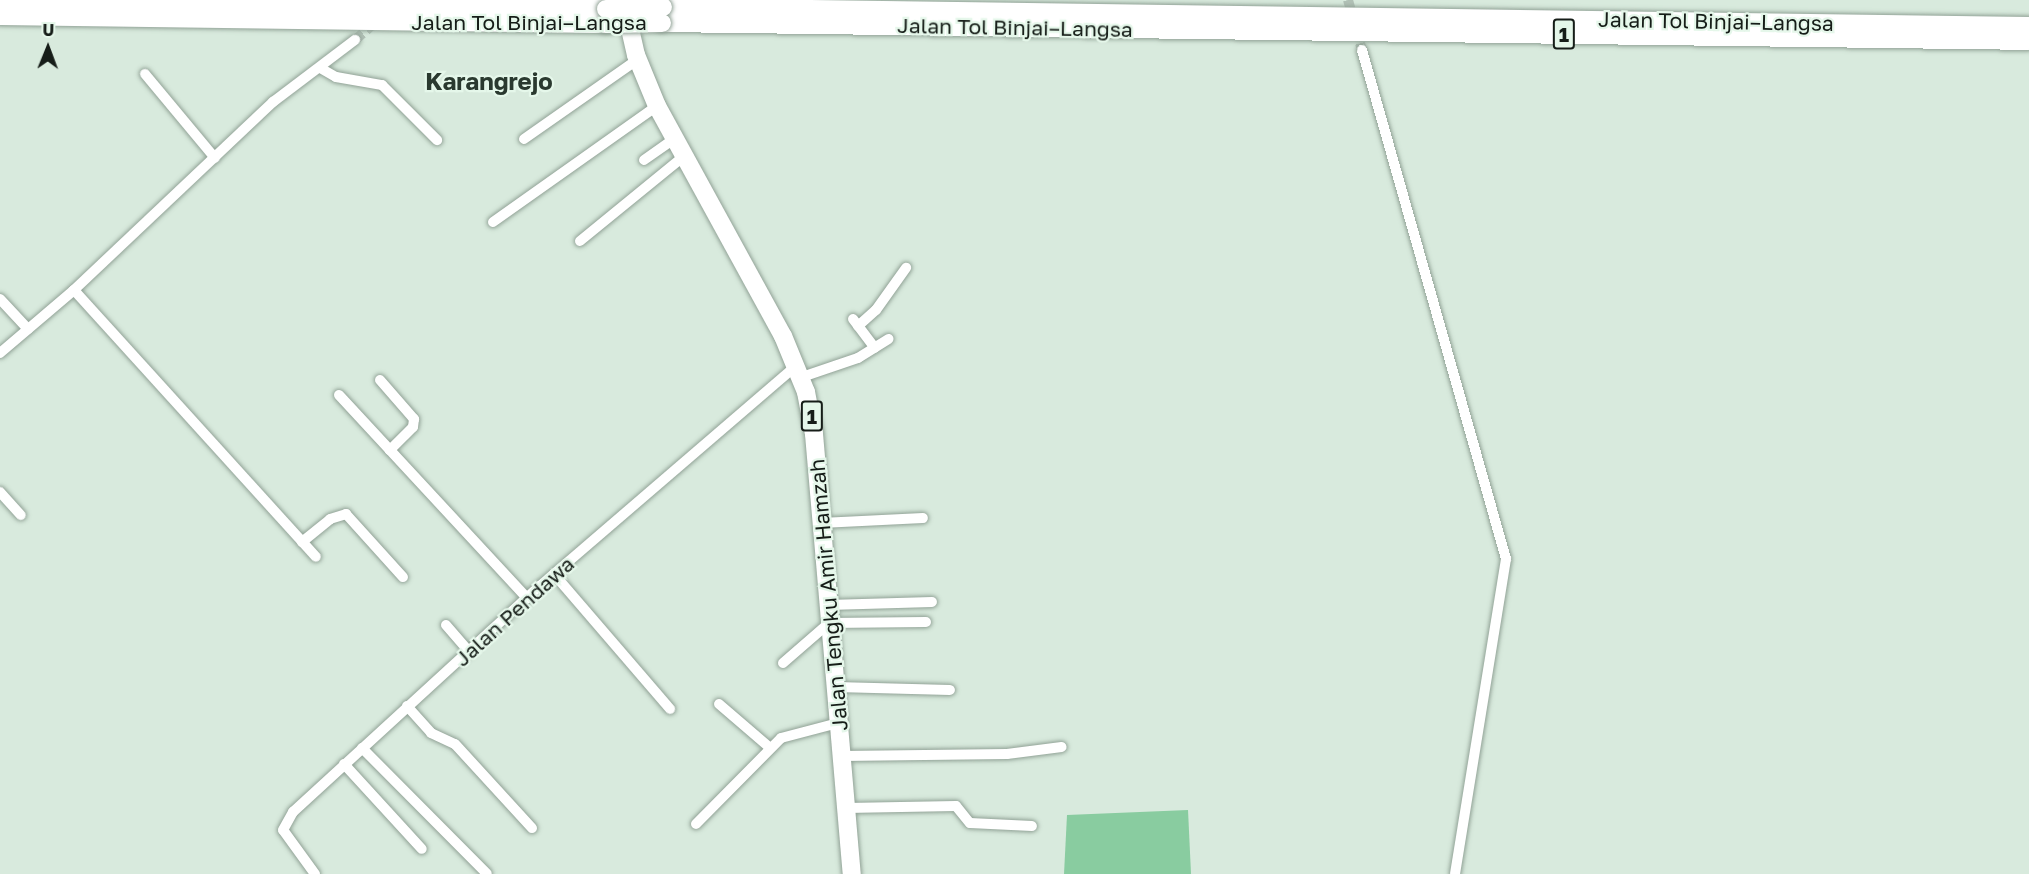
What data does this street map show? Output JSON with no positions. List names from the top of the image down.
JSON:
{
  "streets": {
    "highway": ["Jalan Tol Binjai–Langsa", "1", "Jalan Tengku Amir Hamzah"],
    "street": ["Jalan Pendawa"]
  },
  "crossings": [
    ["Jalan Tengku Amir Hamzah", "Jalan Pendawa"]
  ],
  "districts": ["Karangrejo"],
  "north": "top"
}
